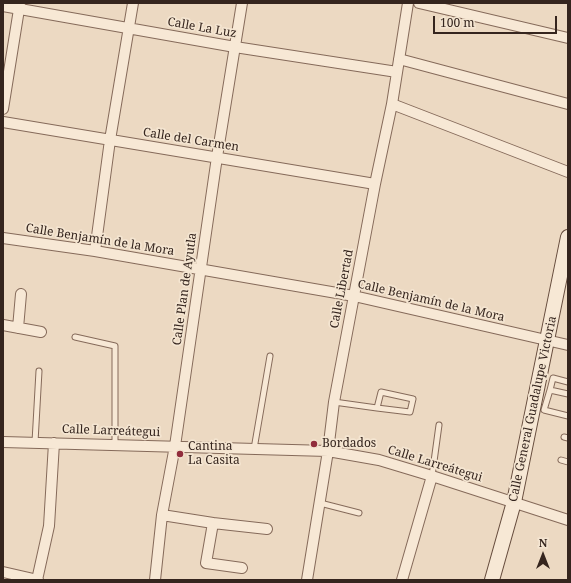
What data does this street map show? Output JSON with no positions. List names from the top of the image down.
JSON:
{
  "streets": {
    "street": [
      "Calle La Luz",
      "Calle del Carmen",
      "Calle Benjamín de la Mora",
      "Calle Plan de Ayutla",
      "Calle Libertad",
      "Calle General Guadalupe Victoria",
      "Calle Larreátegui"
    ]
  },
  "crossings": [
    ["Calle La Luz", "Calle Plan de Ayutla"],
    ["Calle La Luz", "Calle Libertad"],
    ["Calle del Carmen", "Calle Plan de Ayutla"],
    ["Calle del Carmen", "Calle Libertad"],
    ["Calle Benjamín de la Mora", "Calle Plan de Ayutla"],
    ["Calle Benjamín de la Mora", "Calle Libertad"],
    ["Calle Benjamín de la Mora", "Calle General Guadalupe Victoria"],
    ["Calle Plan de Ayutla", "Calle Larreátegui"],
    ["Calle Libertad", "Calle Larreátegui"],
    ["Calle General Guadalupe Victoria", "Calle Larreátegui"]
  ],
  "places": ["Bordados", "Cantina La Casita"],
  "scale_bar": "100 m",
  "north": "top"
}
